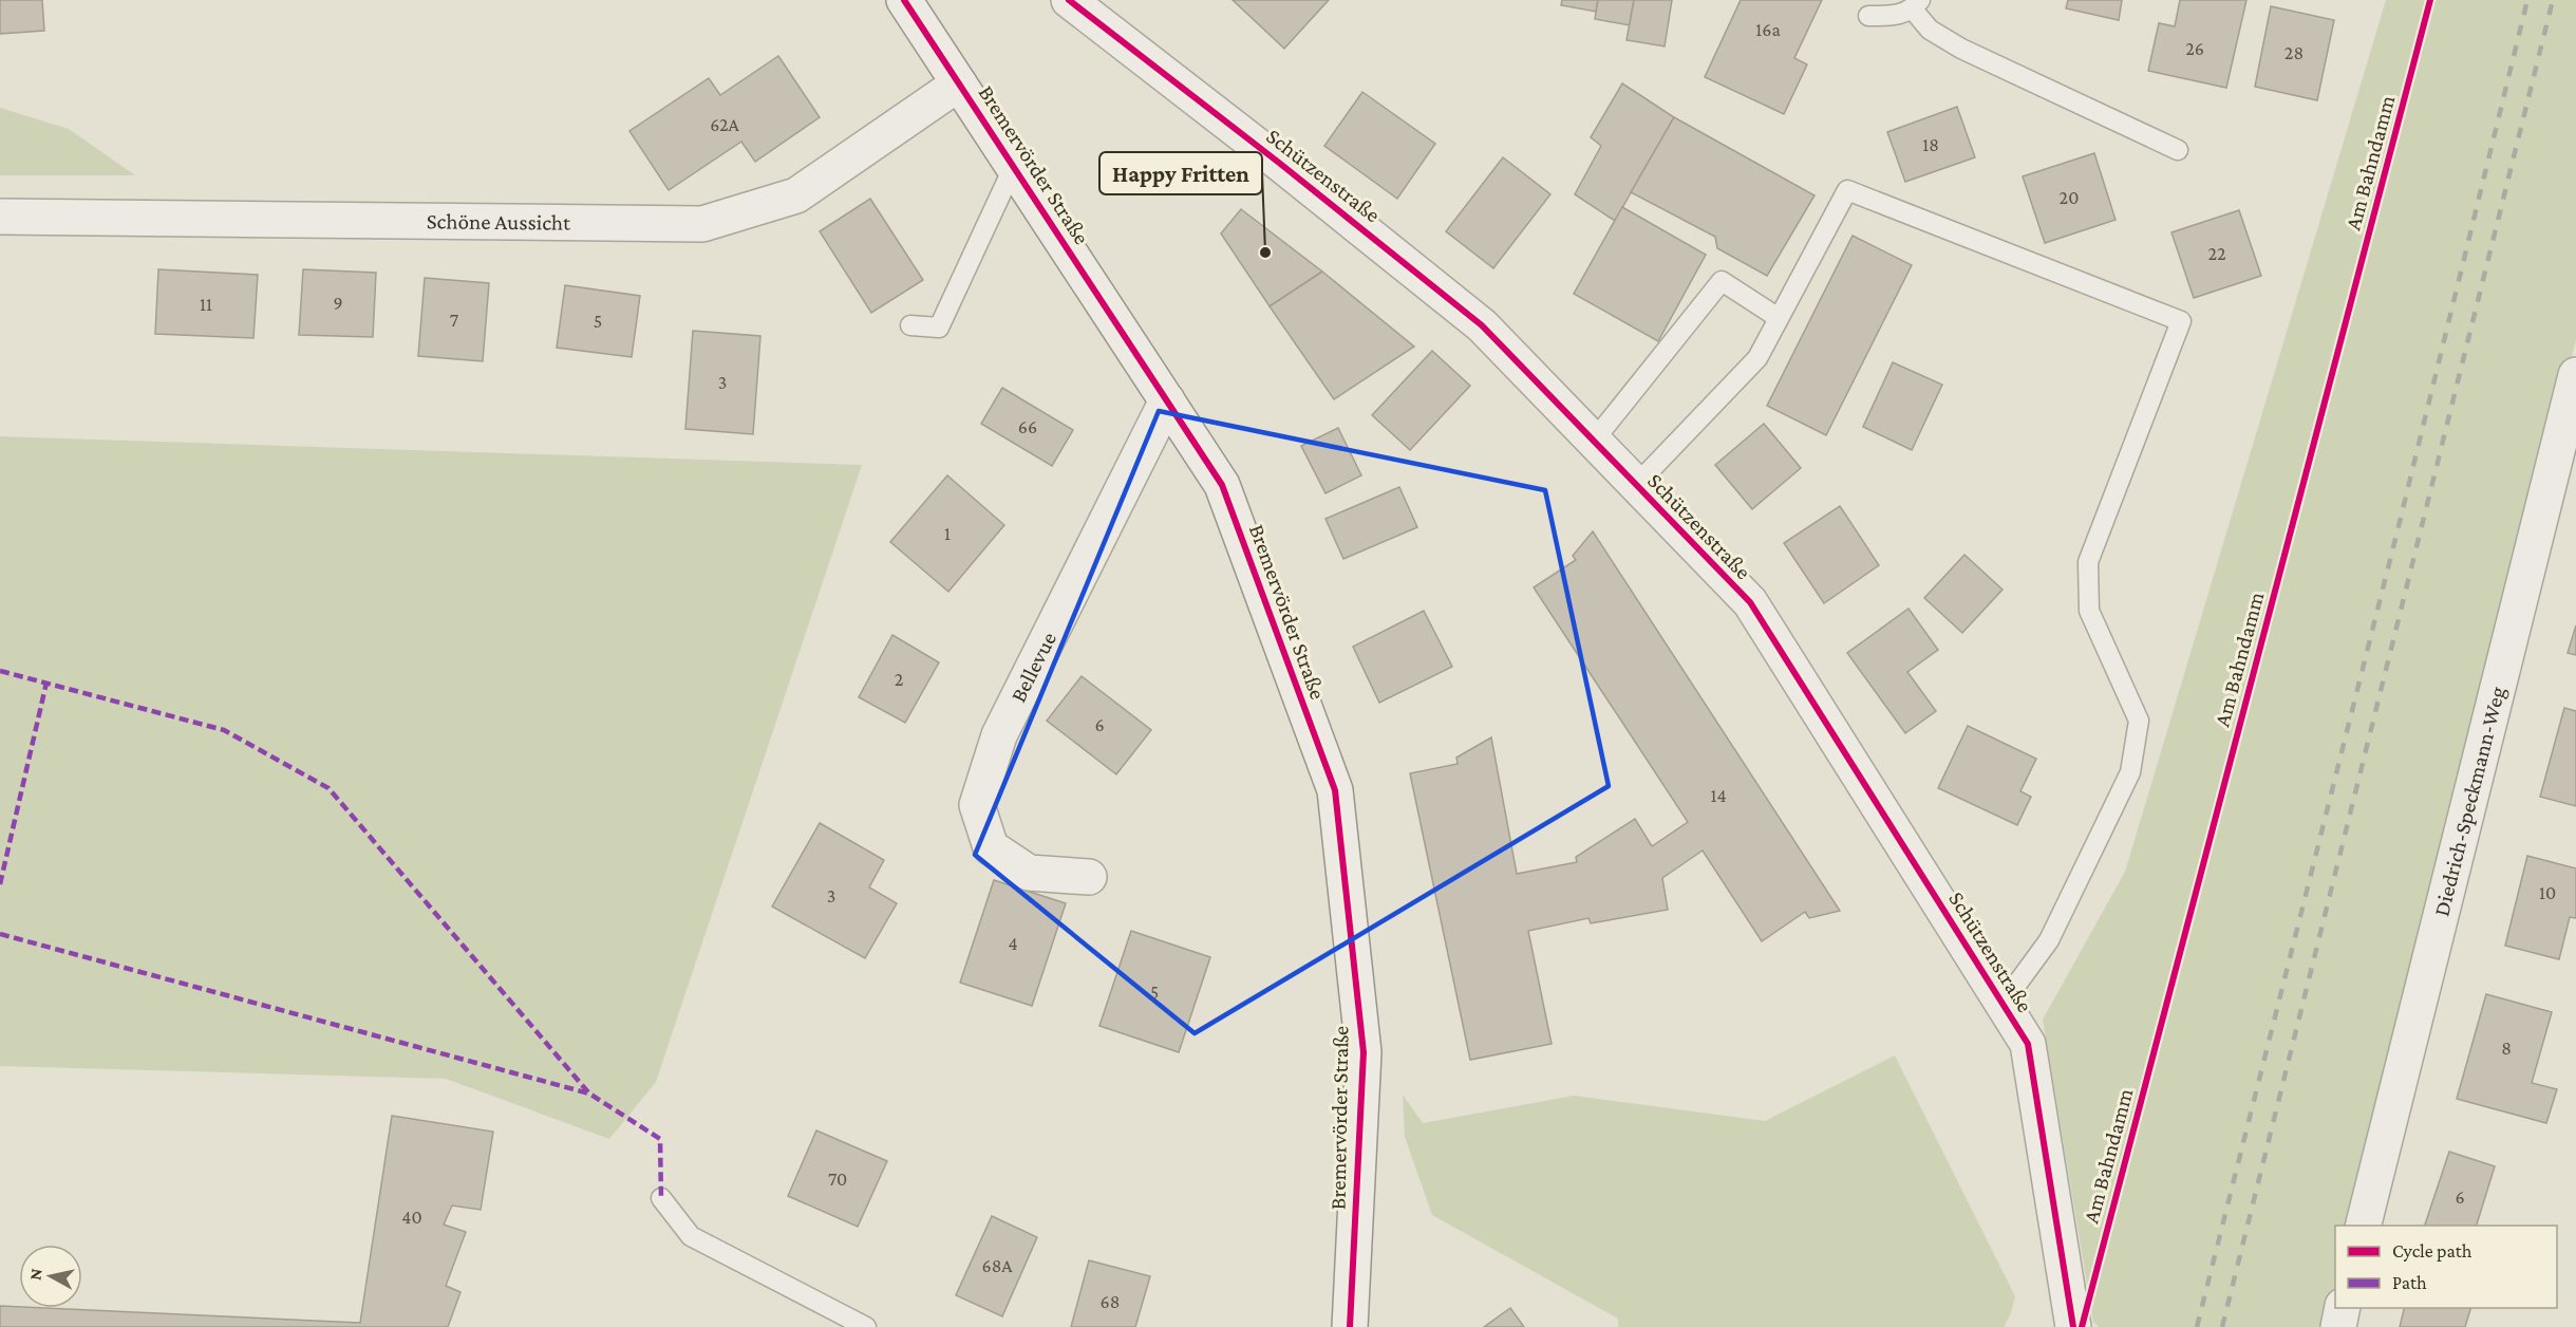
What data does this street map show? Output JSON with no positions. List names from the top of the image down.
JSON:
{
  "streets": {
    "street": [
      "Bremervörder Straße",
      "Schützenstraße",
      "Schöne Aussicht",
      "Bellevue",
      "Diedrich-Speckmann-Weg"
    ],
    "cycle path": ["Am Bahndamm"]
  },
  "crossings": [
    ["Bremervörder Straße", "Schöne Aussicht"],
    ["Bremervörder Straße", "Bellevue"]
  ],
  "places": ["Happy Fritten"],
  "house_numbers": [
    "16a",
    "26",
    "28",
    "62A",
    "18",
    "20",
    "22",
    "9",
    "11",
    "7",
    "5",
    "3",
    "66",
    "1",
    "2",
    "6",
    "14",
    "10",
    "3",
    "4",
    "5",
    "8",
    "70",
    "6",
    "40",
    "68A",
    "68"
  ],
  "legend": ["Cycle path", "Path"],
  "north": "left"
}
